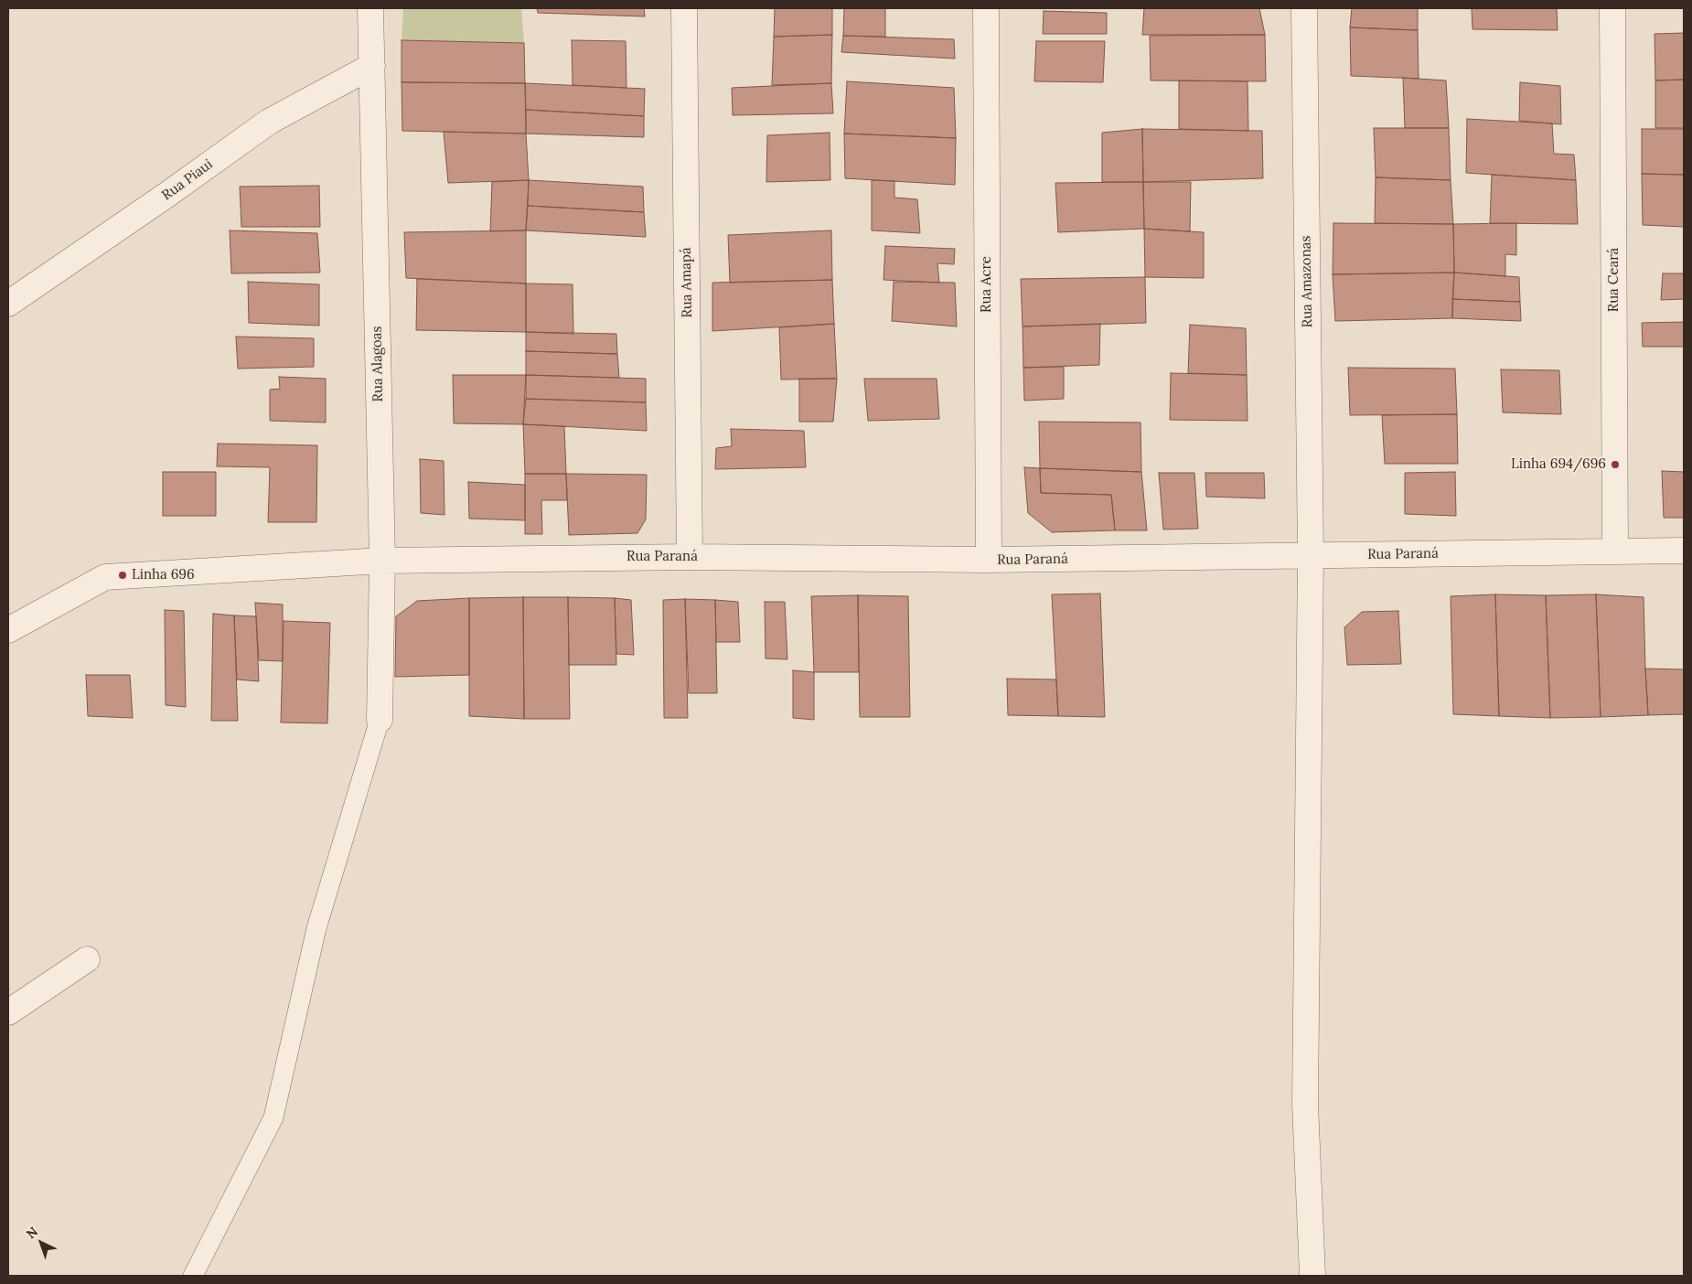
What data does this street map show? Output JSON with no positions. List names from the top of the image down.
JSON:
{
  "streets": {
    "street": [
      "Rua Piaui",
      "Rua Ceará",
      "Rua Amazonas",
      "Rua Amapá",
      "Rua Acre",
      "Rua Alagoas",
      "Rua Paraná"
    ]
  },
  "crossings": [
    ["Rua Piaui", "Rua Alagoas"],
    ["Rua Ceará", "Rua Paraná"],
    ["Rua Amazonas", "Rua Paraná"],
    ["Rua Amapá", "Rua Paraná"],
    ["Rua Acre", "Rua Paraná"],
    ["Rua Alagoas", "Rua Paraná"]
  ],
  "places": ["Linha 694/696", "Linha 696"],
  "north": "top left"
}
